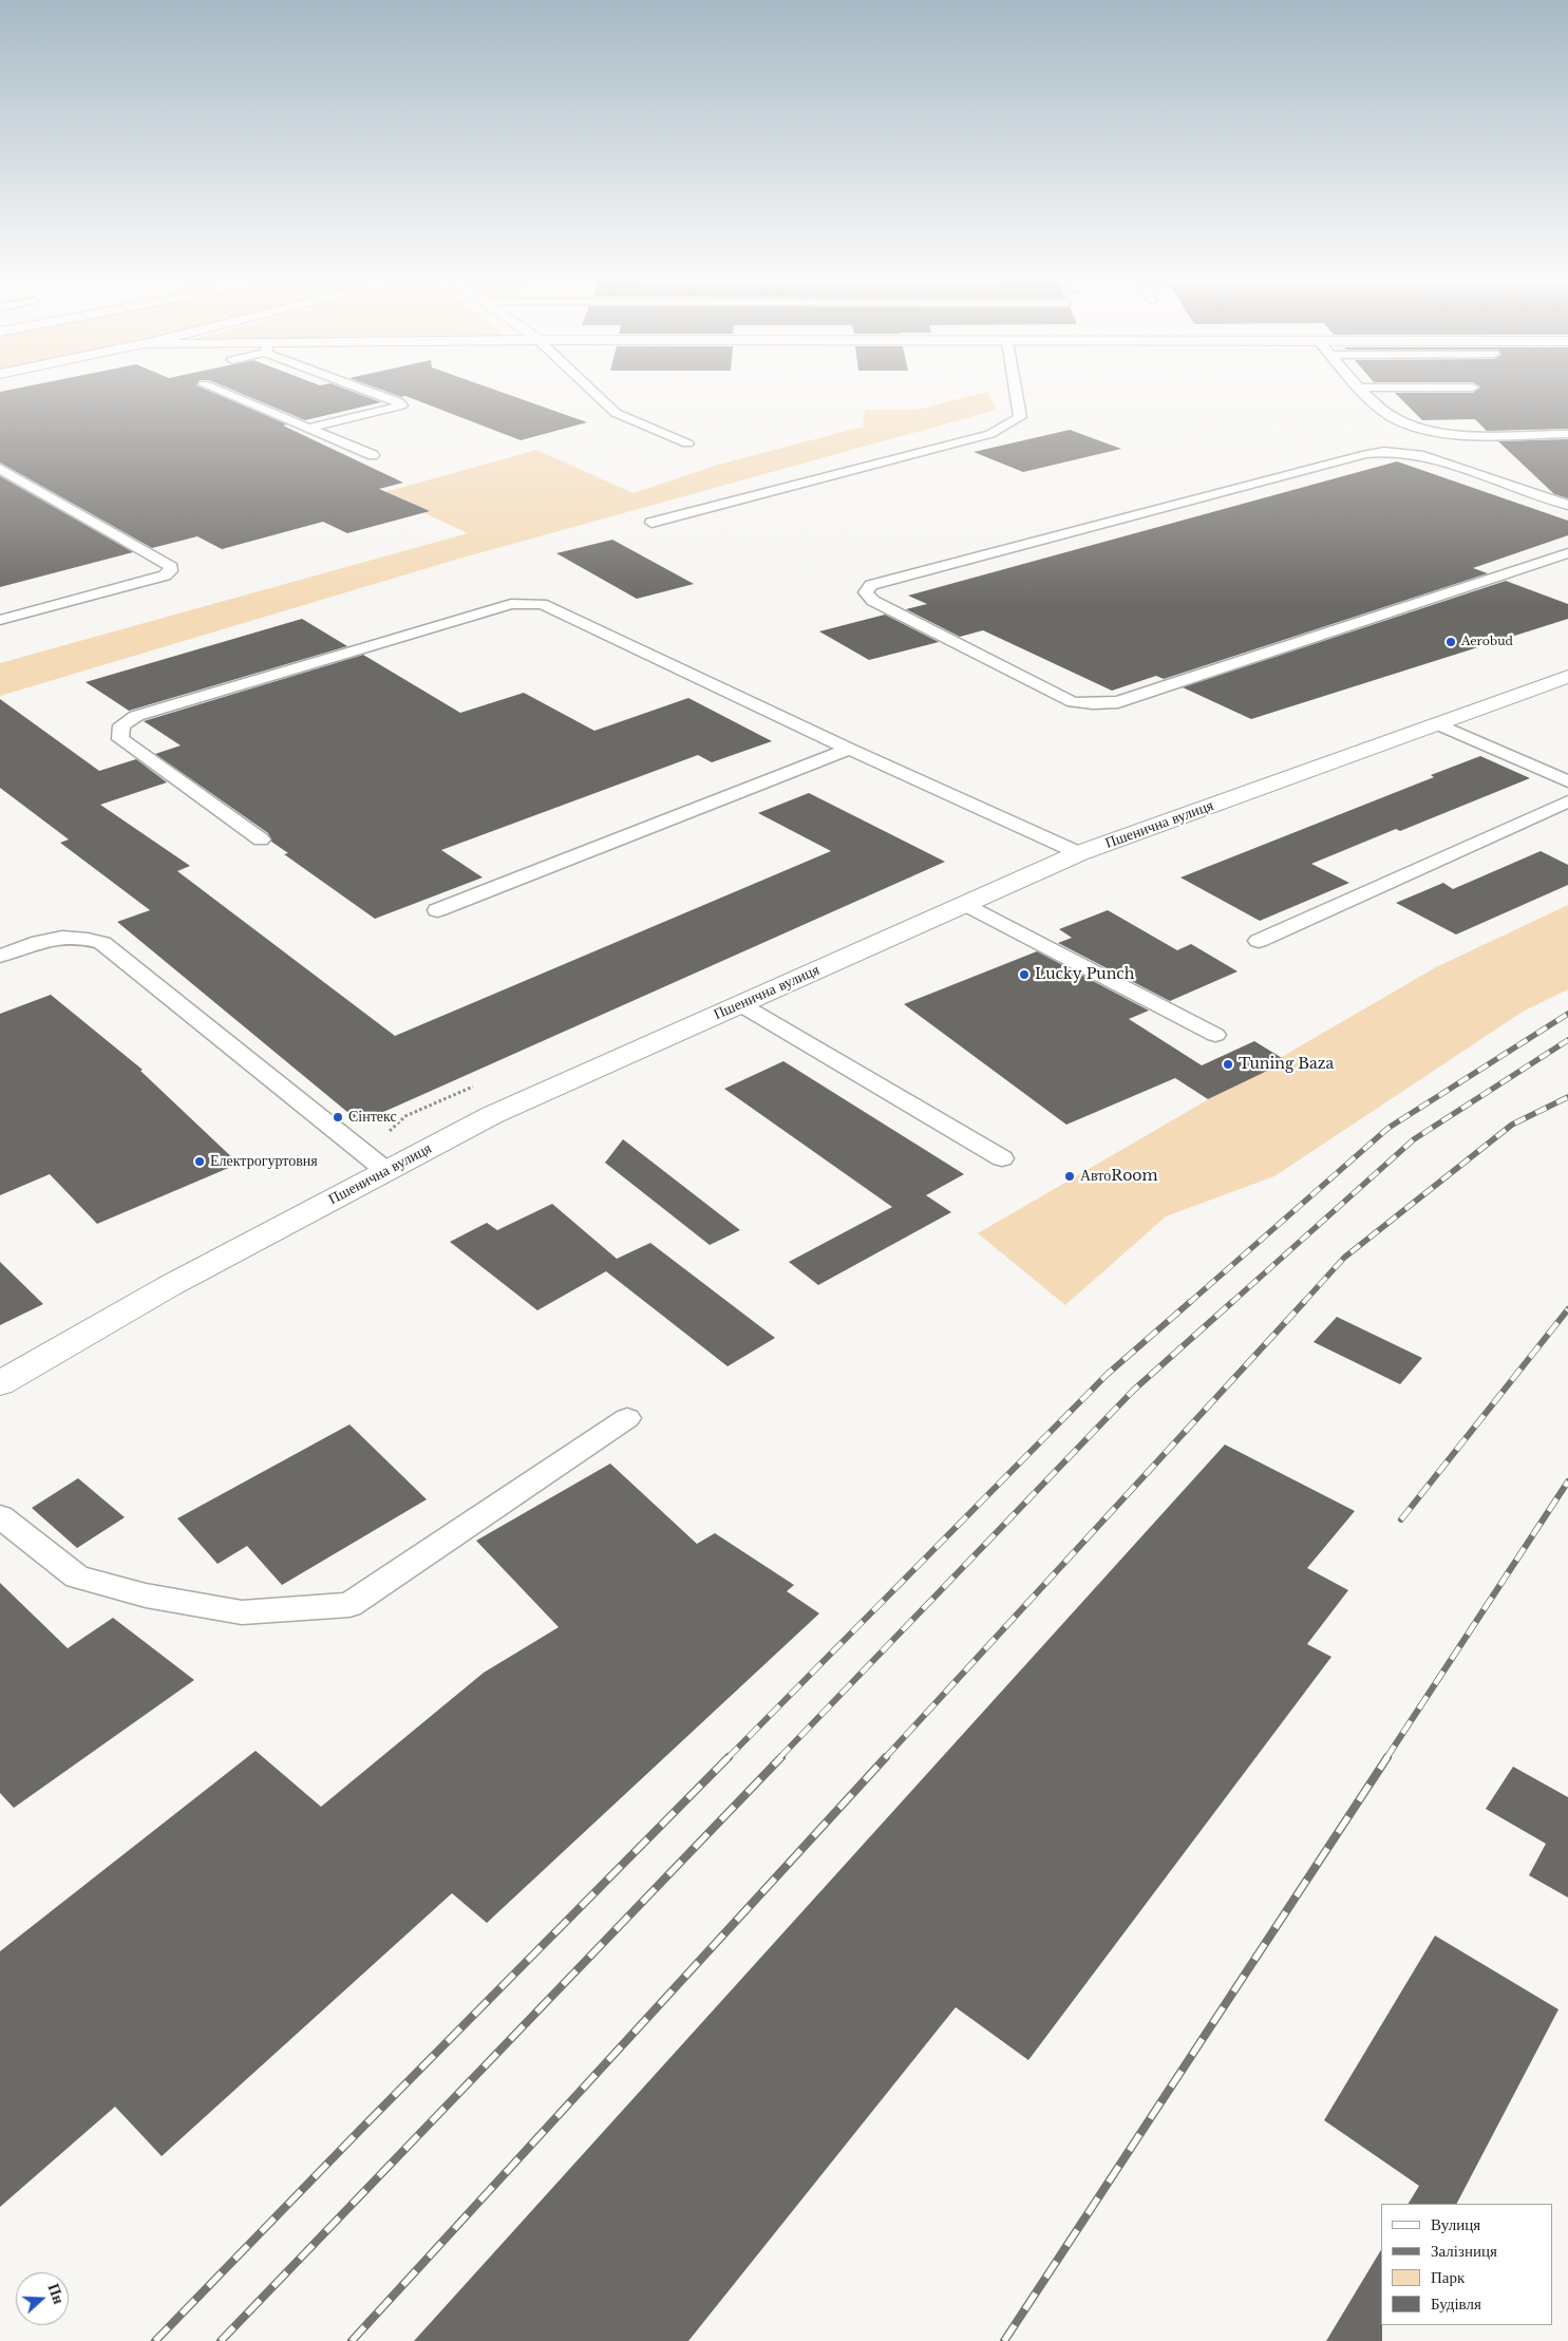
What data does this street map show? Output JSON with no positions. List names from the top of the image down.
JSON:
{
  "streets": {
    "main road": ["Пшенична вулиця"]
  },
  "places": [
    "Aerobud",
    "Lucky Punch",
    "Tuning Baza",
    "Сінтекс",
    "Електрогуртовня",
    "АвтоRoom"
  ],
  "legend": [
    "Вулиця",
    "Залізниця",
    "Парк",
    "Будівля"
  ],
  "north": "right"
}
